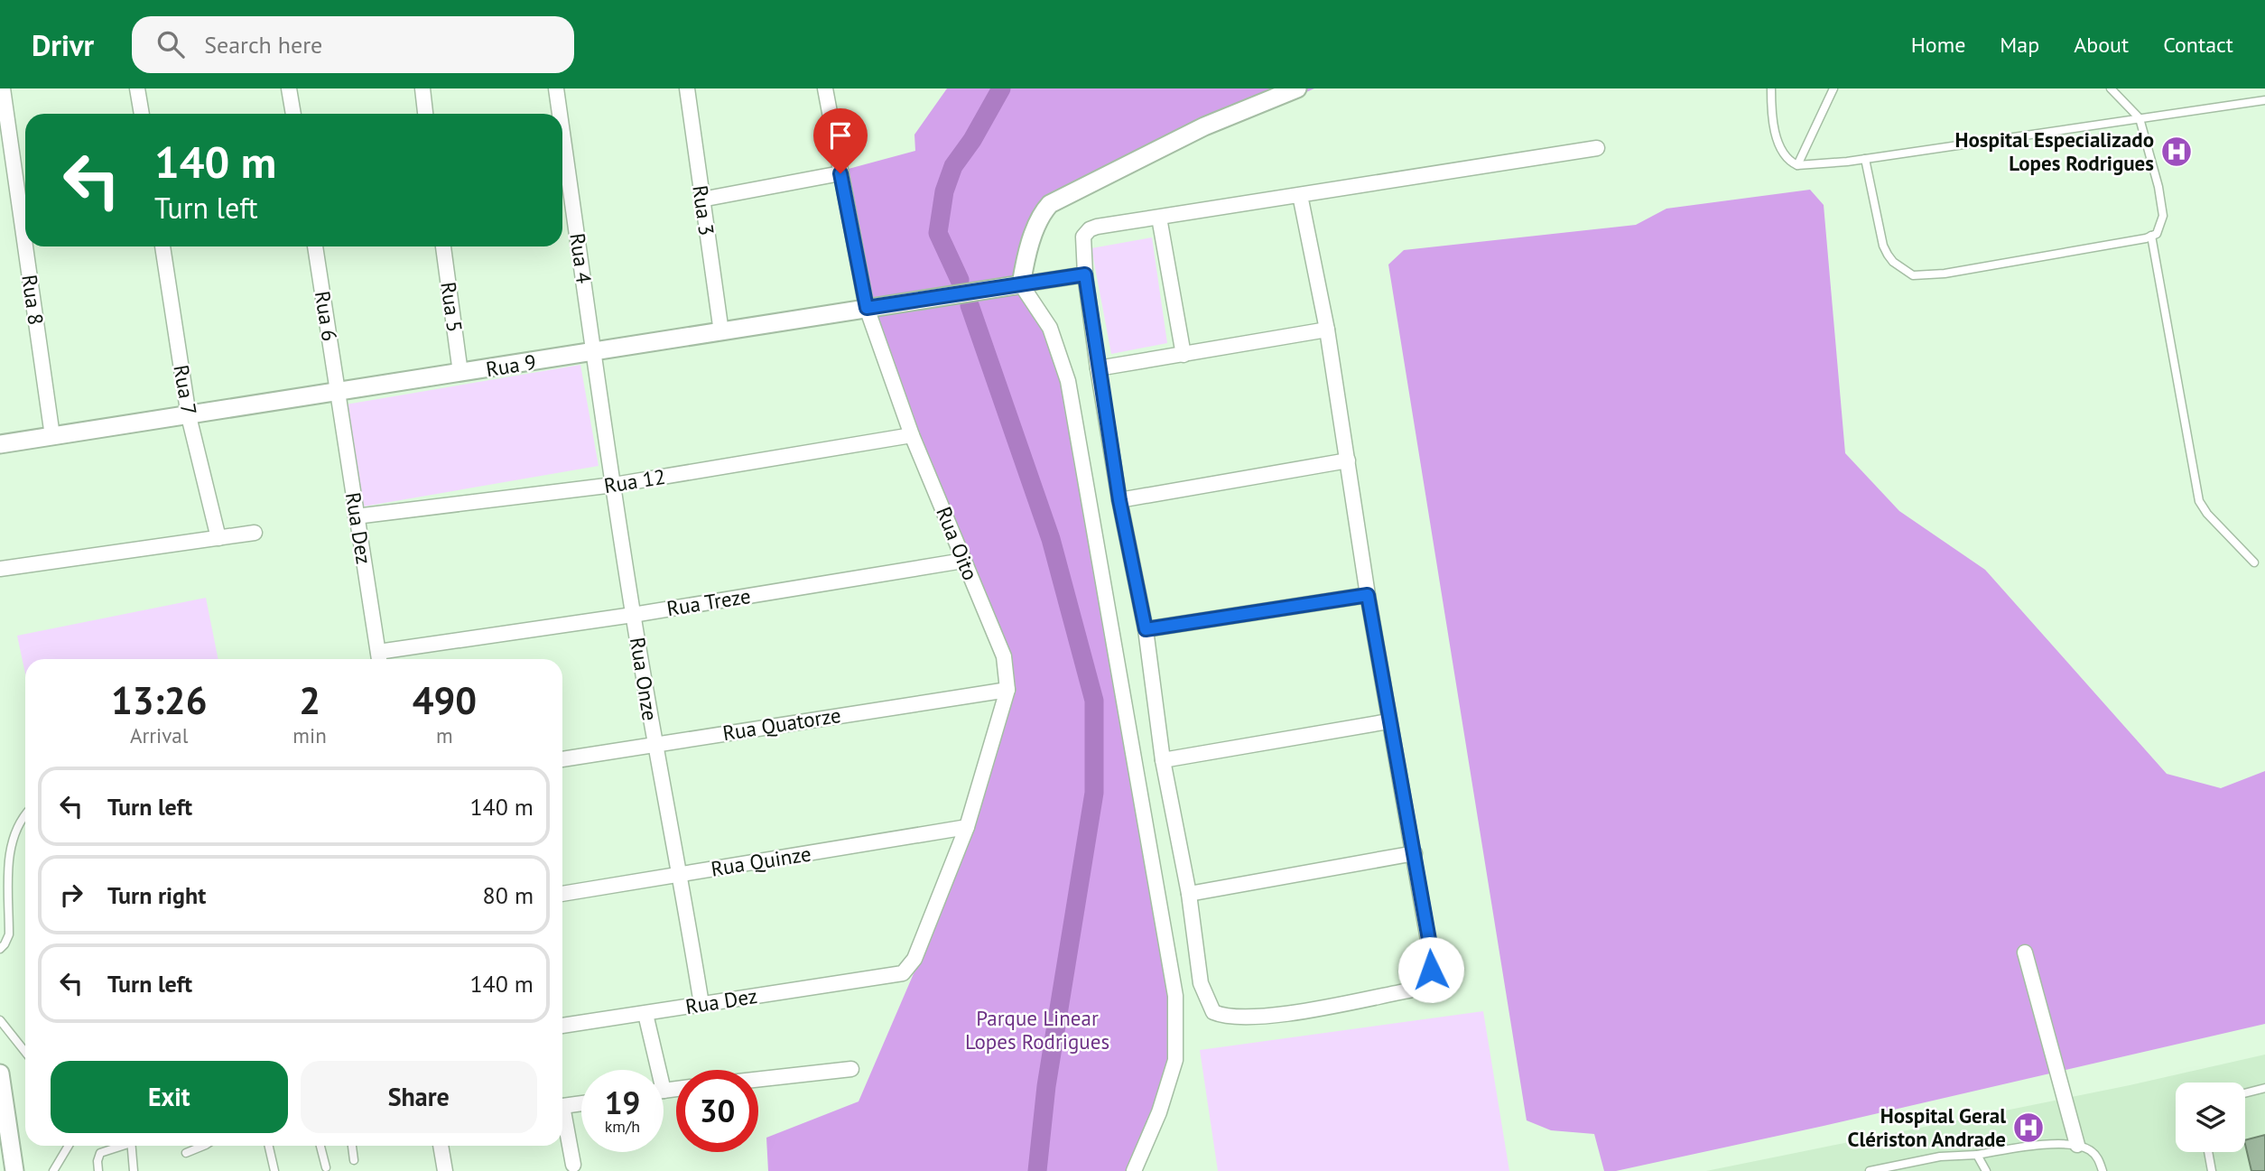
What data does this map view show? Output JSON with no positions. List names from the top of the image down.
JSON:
{
  "streets": {
    "street": [
      "Rua 3",
      "Rua 4",
      "Rua 8",
      "Rua 5",
      "Rua 6",
      "Rua 9",
      "Rua 7",
      "Rua 12",
      "Rua Dez",
      "Rua Oito",
      "Rua Treze",
      "Rua Onze",
      "Rua Quatorze",
      "Rua Quinze"
    ]
  },
  "crossings": [
    ["Rua 3", "Rua 9"],
    ["Rua 4", "Rua 9"],
    ["Rua 4", "Rua Onze"],
    ["Rua 8", "Rua 9"],
    ["Rua 5", "Rua 9"],
    ["Rua 6", "Rua 9"],
    ["Rua 6", "Rua Dez"],
    ["Rua 9", "Rua 7"],
    ["Rua 9", "Rua Dez"],
    ["Rua 9", "Rua Oito"],
    ["Rua 9", "Rua Onze"],
    ["Rua 12", "Rua Dez"],
    ["Rua 12", "Rua Oito"],
    ["Rua 12", "Rua Onze"],
    ["Rua Dez", "Rua Oito"],
    ["Rua Dez", "Rua Treze"],
    ["Rua Dez", "Rua Onze"],
    ["Rua Oito", "Rua Treze"],
    ["Rua Oito", "Rua Quatorze"],
    ["Rua Oito", "Rua Quinze"],
    ["Rua Treze", "Rua Onze"],
    ["Rua Onze", "Rua Quatorze"],
    ["Rua Onze", "Rua Quinze"]
  ],
  "parks": ["Parque Linear Lopes Rodrigues"],
  "places": {
    "hospital": ["Hospital Especializado Lopes Rodrigues", "Hospital Geral Clériston Andrade"]
  },
  "page": {
    "header": "Drivr",
    "search": "Search here",
    "nav": [
      "Home",
      "Map",
      "About",
      "Contact"
    ],
    "turn": ["140 m", "Turn left"],
    "eta": [
      "13:26",
      "Arrival",
      "2",
      "min",
      "490",
      "m"
    ],
    "list": [
      {
        "name": "Turn left",
        "value": "140 m"
      },
      {
        "name": "Turn right",
        "value": "80 m"
      },
      {
        "name": "Turn left",
        "value": "140 m"
      }
    ],
    "buttons": ["Exit", "Share"],
    "speed": "19 km/h",
    "limit": "30"
  }
}
